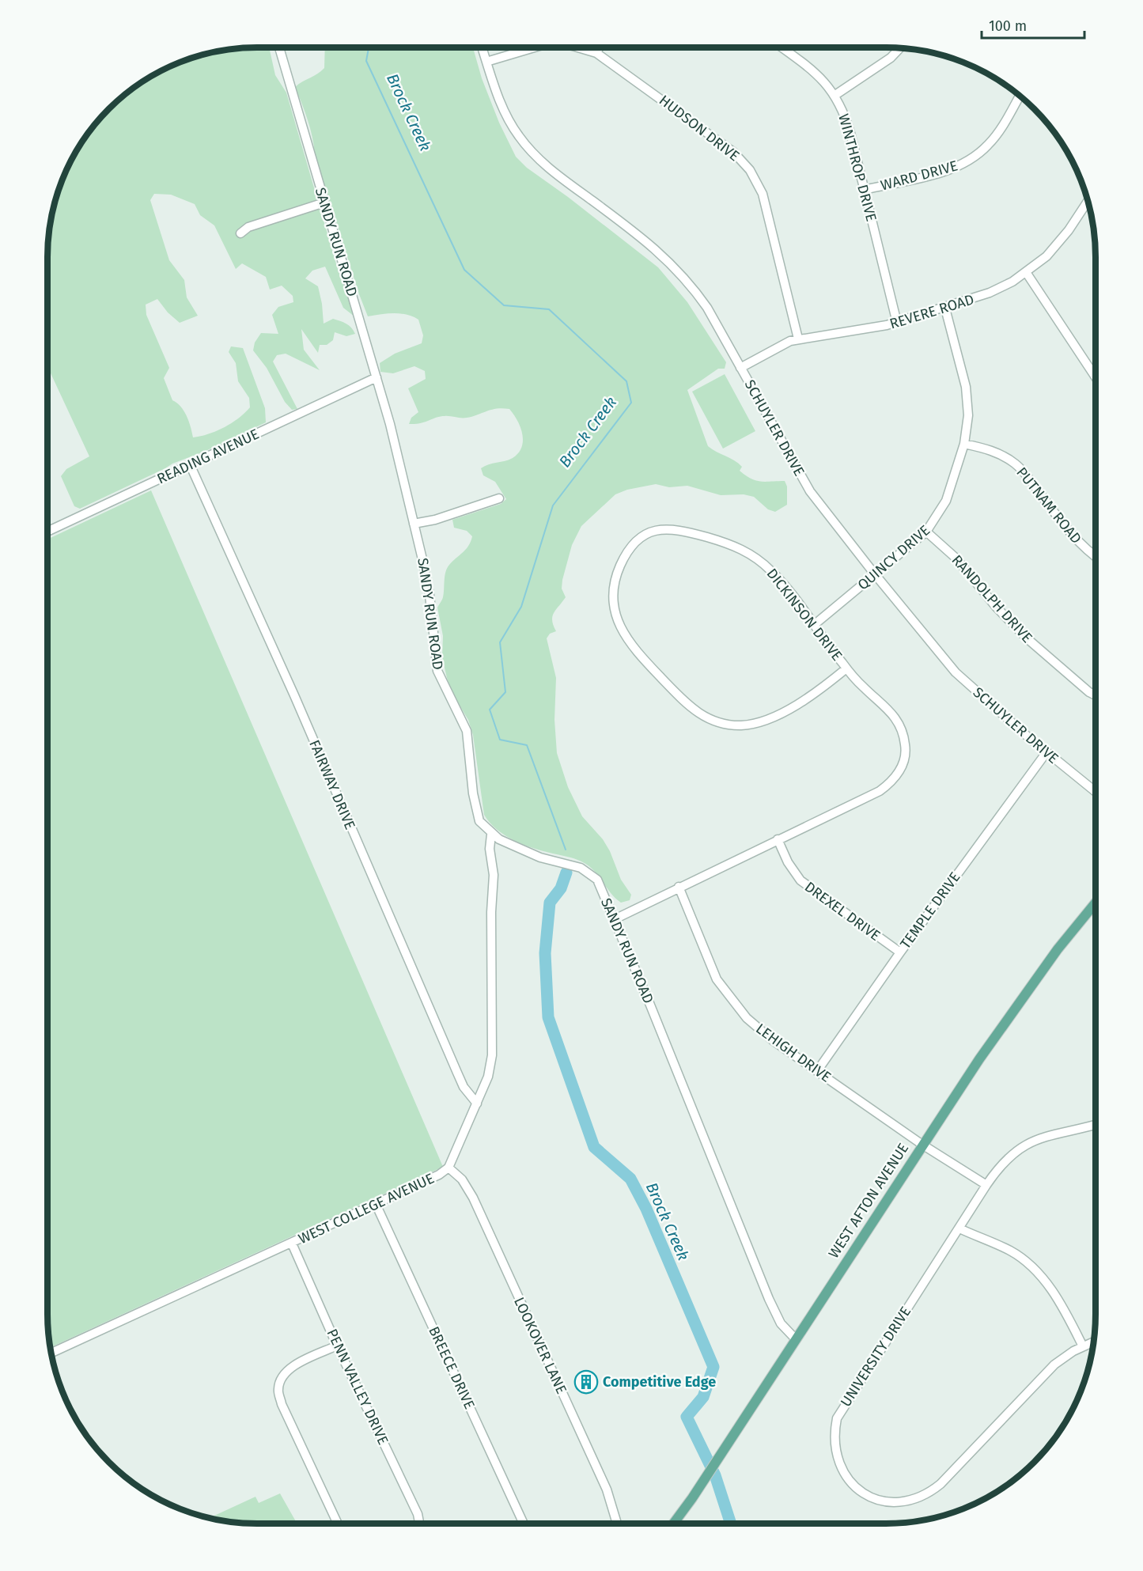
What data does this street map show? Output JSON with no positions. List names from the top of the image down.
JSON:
{
  "streets": {
    "main road": ["WEST AFTON AVENUE"],
    "street": [
      "HUDSON DRIVE",
      "WINTHROP DRIVE",
      "WARD DRIVE",
      "SANDY RUN ROAD",
      "REVERE ROAD",
      "SCHUYLER DRIVE",
      "READING AVENUE",
      "PUTNAM ROAD",
      "QUINCY DRIVE",
      "RANDOLPH DRIVE",
      "DICKINSON DRIVE",
      "FAIRWAY DRIVE",
      "TEMPLE DRIVE",
      "DREXEL DRIVE",
      "LEHIGH DRIVE",
      "WEST COLLEGE AVENUE",
      "LOOKOVER LANE",
      "UNIVERSITY DRIVE",
      "BREECE DRIVE",
      "PENN VALLEY DRIVE"
    ]
  },
  "crossings": [
    ["HUDSON DRIVE", "REVERE ROAD"],
    ["HUDSON DRIVE", "SCHUYLER DRIVE"],
    ["WINTHROP DRIVE", "WARD DRIVE"],
    ["WINTHROP DRIVE", "REVERE ROAD"],
    ["SANDY RUN ROAD", "READING AVENUE"],
    ["SANDY RUN ROAD", "DICKINSON DRIVE"],
    ["SANDY RUN ROAD", "WEST AFTON AVENUE"],
    ["SANDY RUN ROAD", "WEST COLLEGE AVENUE"],
    ["REVERE ROAD", "SCHUYLER DRIVE"],
    ["REVERE ROAD", "QUINCY DRIVE"],
    ["SCHUYLER DRIVE", "QUINCY DRIVE"],
    ["SCHUYLER DRIVE", "TEMPLE DRIVE"],
    ["READING AVENUE", "FAIRWAY DRIVE"],
    ["PUTNAM ROAD", "QUINCY DRIVE"],
    ["QUINCY DRIVE", "RANDOLPH DRIVE"],
    ["QUINCY DRIVE", "DICKINSON DRIVE"],
    ["DICKINSON DRIVE", "DREXEL DRIVE"],
    ["DICKINSON DRIVE", "LEHIGH DRIVE"],
    ["FAIRWAY DRIVE", "WEST COLLEGE AVENUE"],
    ["TEMPLE DRIVE", "DREXEL DRIVE"],
    ["TEMPLE DRIVE", "LEHIGH DRIVE"],
    ["LEHIGH DRIVE", "WEST AFTON AVENUE"],
    ["LEHIGH DRIVE", "UNIVERSITY DRIVE"],
    ["WEST COLLEGE AVENUE", "LOOKOVER LANE"],
    ["WEST COLLEGE AVENUE", "BREECE DRIVE"],
    ["WEST COLLEGE AVENUE", "PENN VALLEY DRIVE"]
  ],
  "water": ["Brock Creek"],
  "places": {
    "building": ["Competitive Edge"]
  },
  "scale_bar": "100 m"
}
